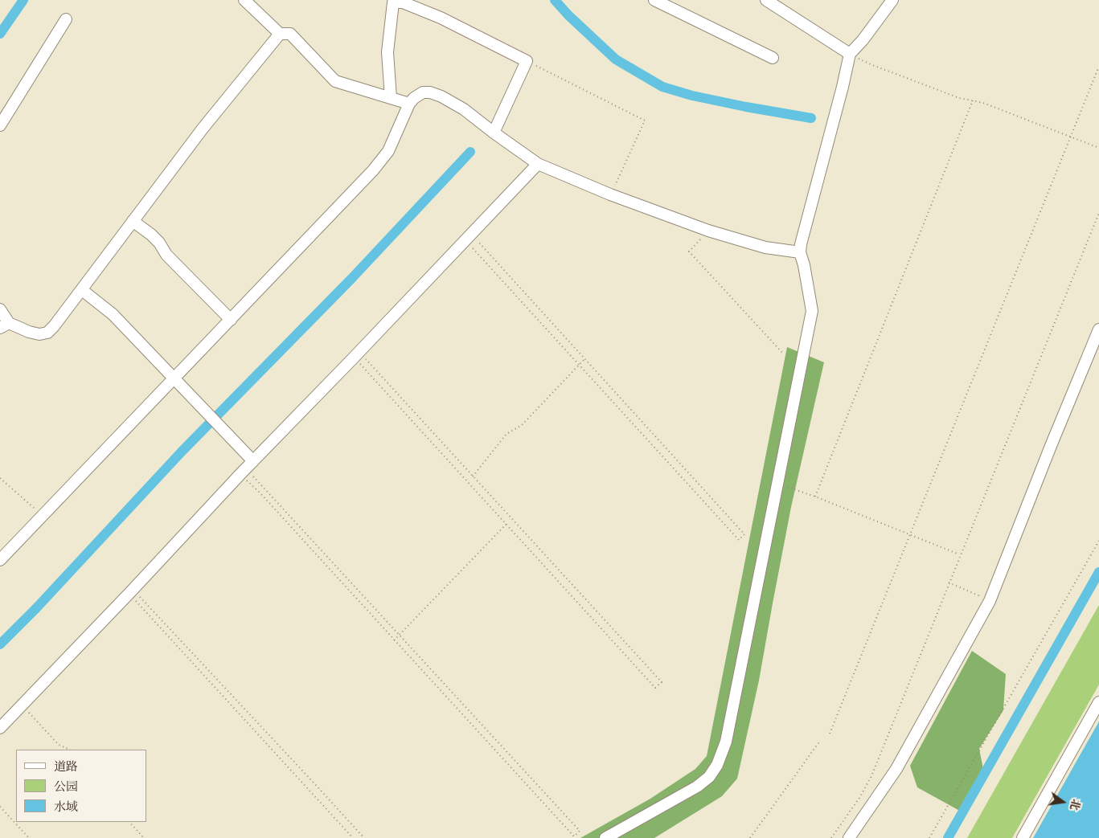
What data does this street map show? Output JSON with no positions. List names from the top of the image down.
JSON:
{
  "legend": ["道路", "公园", "水域"],
  "north": "right"
}
